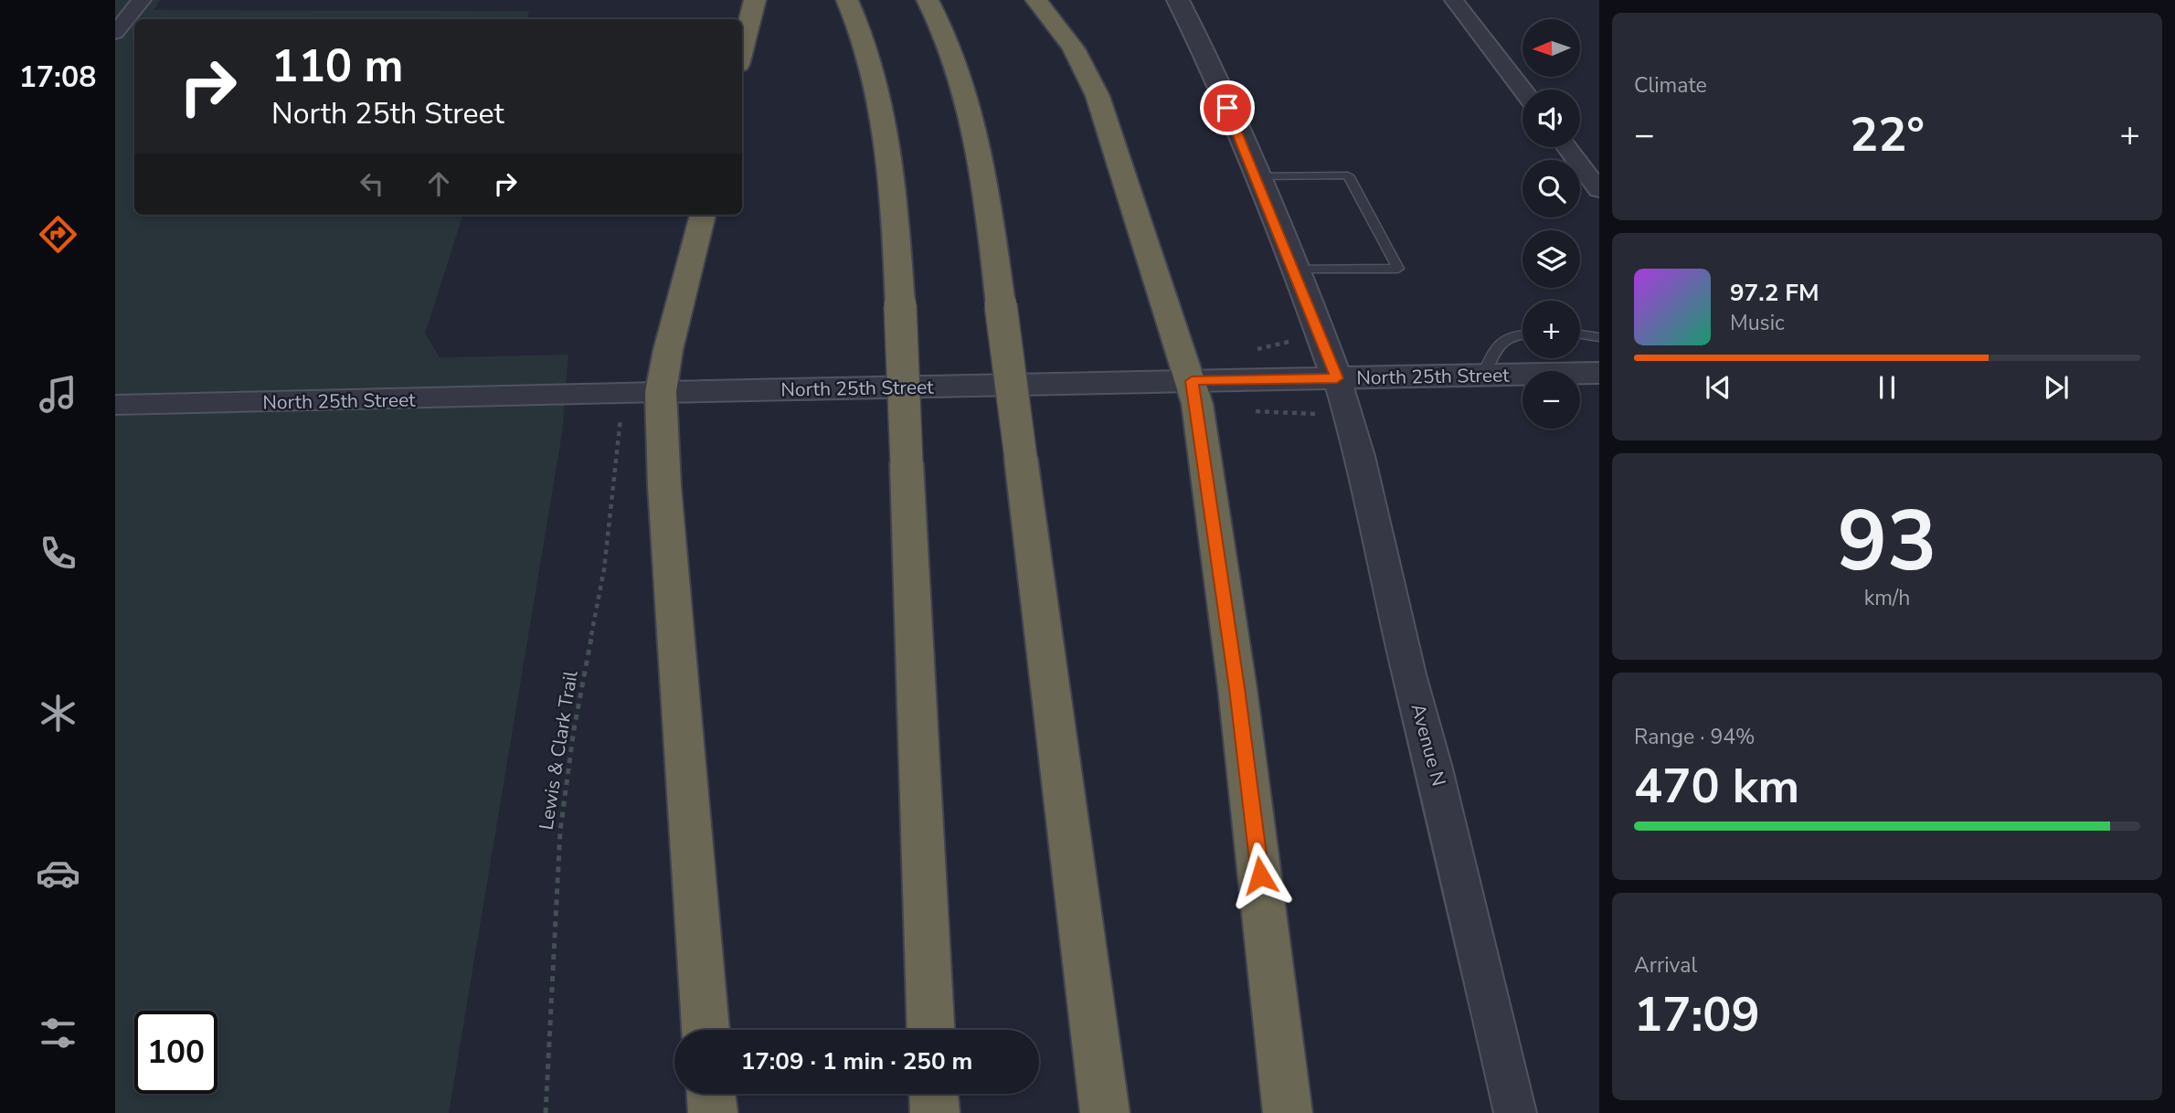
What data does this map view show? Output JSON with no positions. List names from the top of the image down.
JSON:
{
  "streets": {
    "street": ["North 25th Street", "Avenue N"],
    "path": ["Lewis & Clark Trail"]
  },
  "crossings": [
    ["North 25th Street", "Avenue N"],
    ["North 25th Street", "Lewis & Clark Trail"]
  ],
  "north": "left",
  "page": {
    "tabs": "17:08",
    "tile": [
      "Climate",
      ["93", "km/h"],
      ["Range · 94%", "470 km"],
      ["Arrival", "17:09"]
    ],
    "map_buttons": ["+", "−"],
    "turn": ["110 m", "North 25th Street"],
    "heat": ["−", "22°", "+"],
    "song": ["97.2 FM", "Music"],
    "limit": "100",
    "trip": "17:09 · 1 min · 250 m"
  }
}
